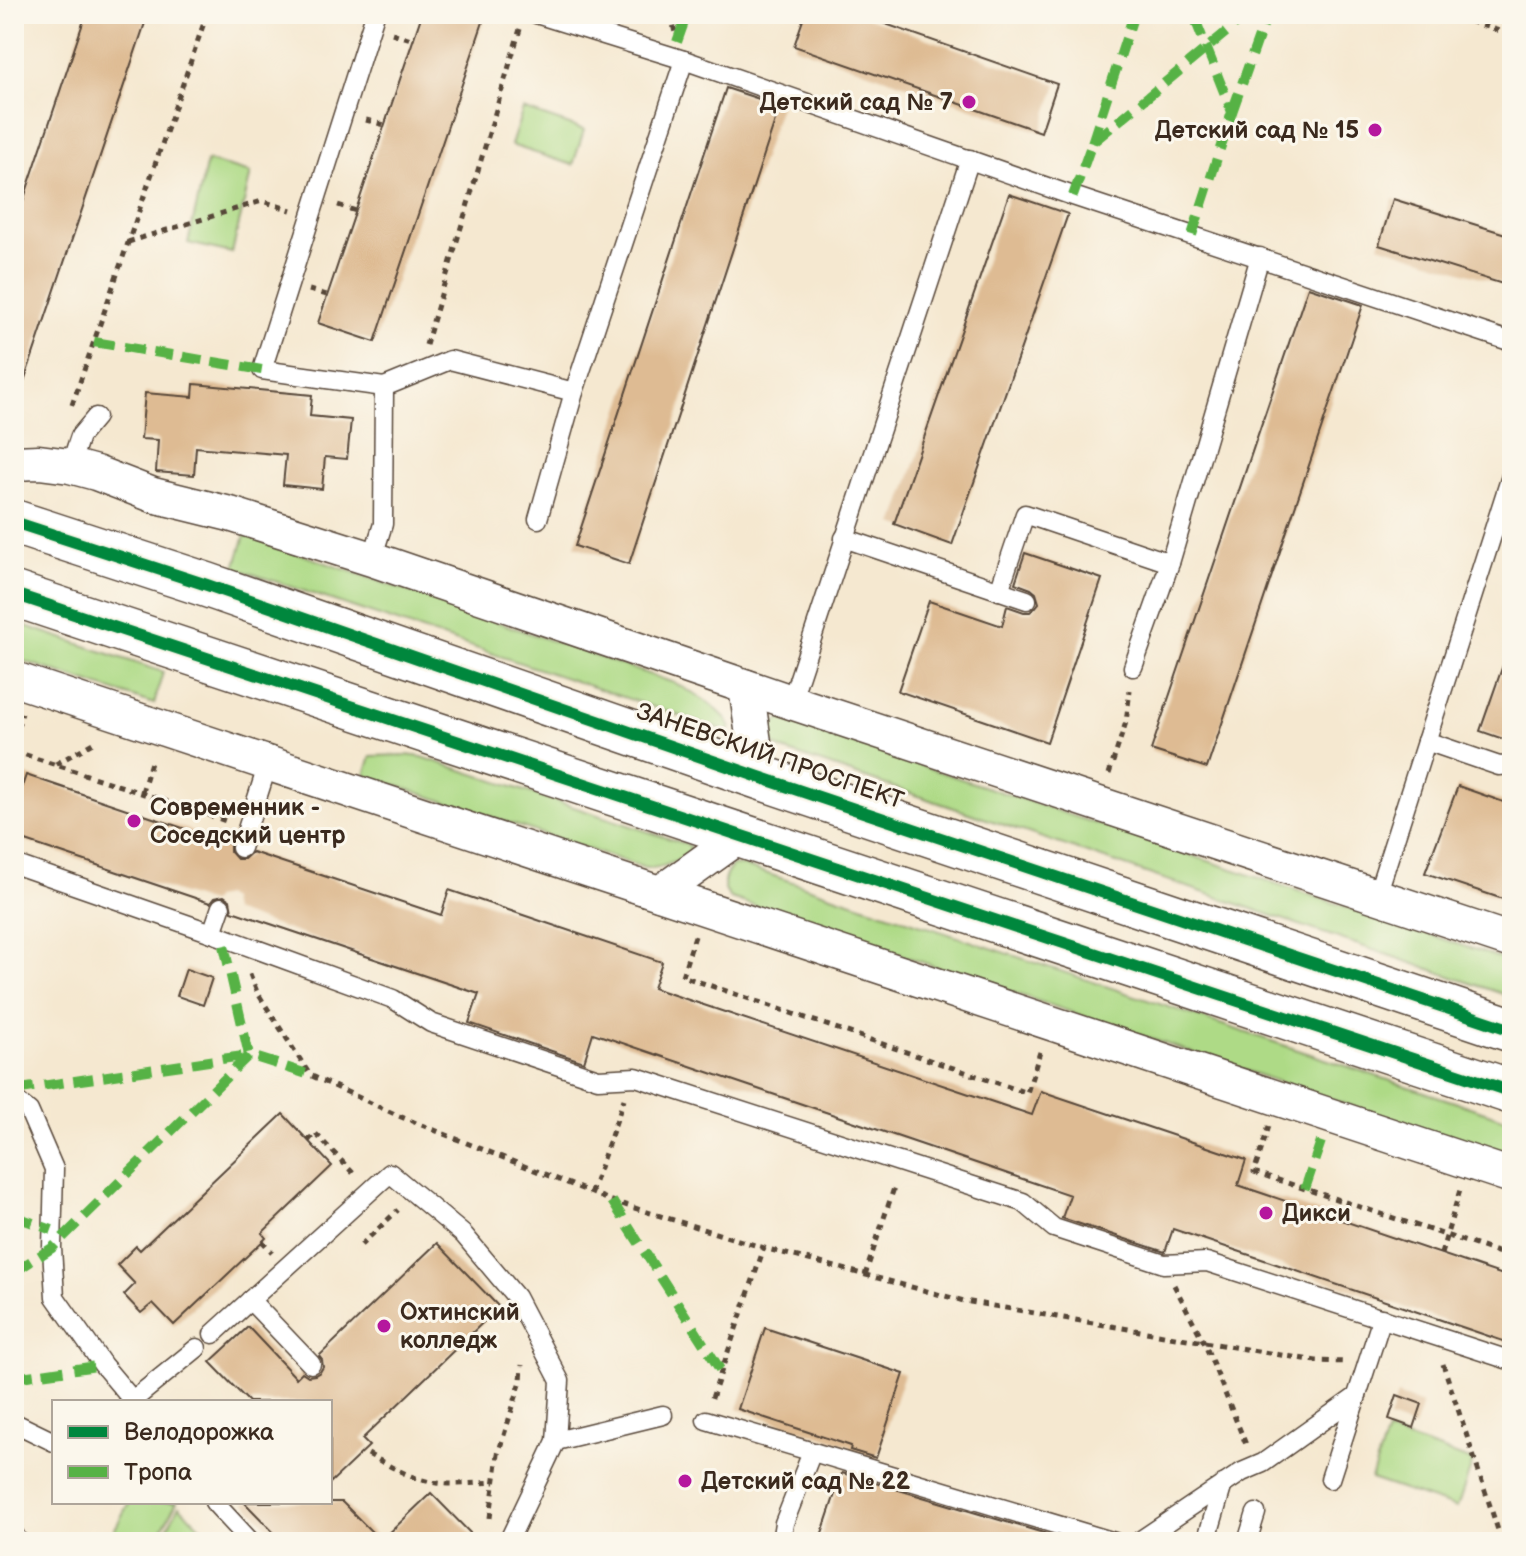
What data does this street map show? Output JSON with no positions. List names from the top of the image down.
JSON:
{
  "streets": {
    "main road": ["ЗАНЕВСКИЙ ПРОСПЕКТ"]
  },
  "places": [
    "Детский сад № 7",
    "Детский сад № 15",
    "Современник - Соседский центр",
    "Дикси",
    "Охтинский колледж",
    "Детский сад № 22"
  ],
  "legend": ["Велодорожка", "Тропа"]
}
